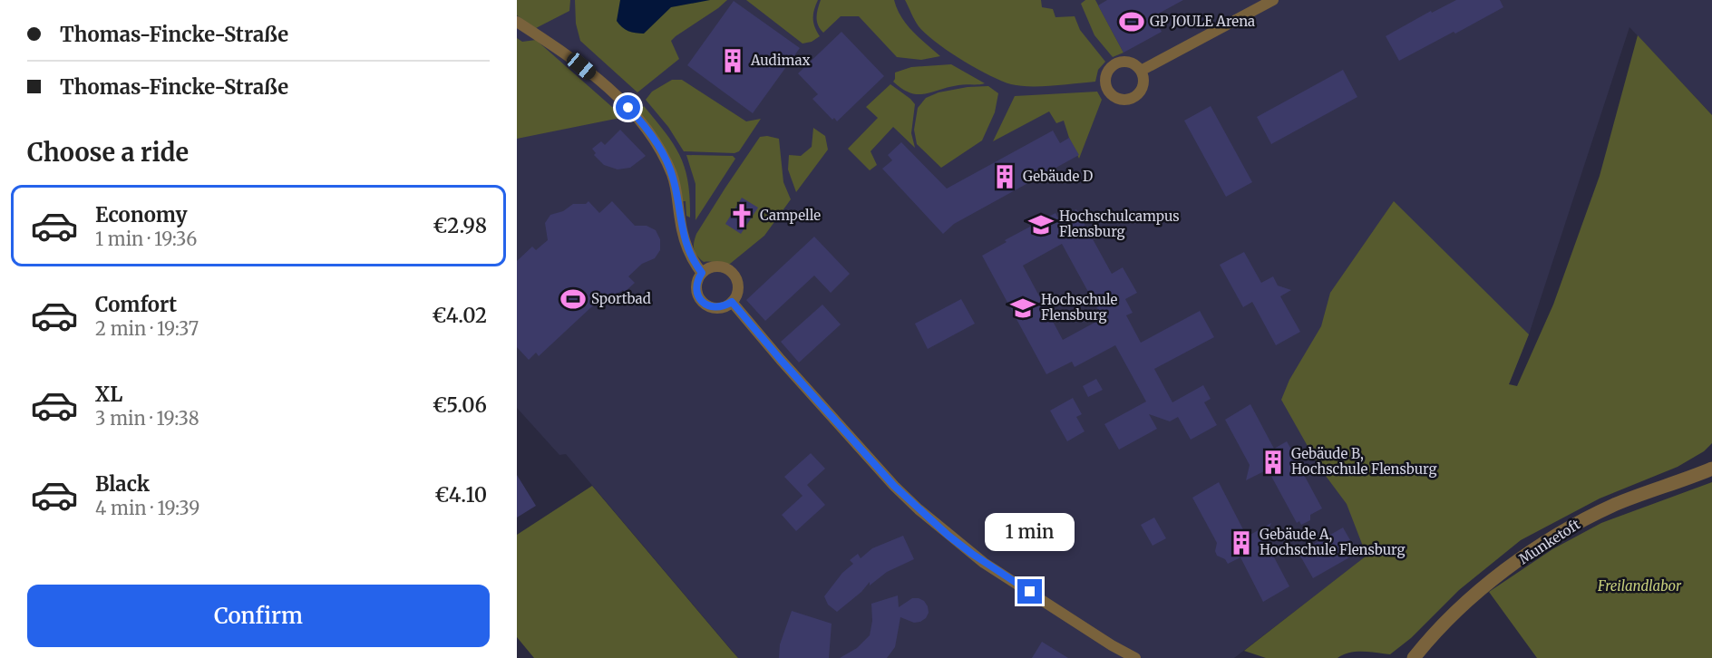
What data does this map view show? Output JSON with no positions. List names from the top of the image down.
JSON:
{
  "streets": {
    "street": ["Munketoft"]
  },
  "parks": ["Freilandlabor"],
  "places": {
    "sports": ["GP JOULE Arena", "Sportbad"],
    "building": [
      "Audimax",
      "Gebäude D",
      "Gebäude B, Hochschule Flensburg",
      "Gebäude A, Hochschule Flensburg"
    ],
    "church": ["Campelle"],
    "school or university": ["Hochschulcampus Flensburg", "Hochschule Flensburg"]
  },
  "page": {
    "banner": ["Thomas-Fincke-Straße", "Thomas-Fincke-Straße"],
    "heading": "Choose a ride",
    "list": [
      {
        "name": "Economy",
        "note": "1 min · 19:36",
        "value": "€2.98"
      },
      {
        "name": "Comfort",
        "note": "2 min · 19:37",
        "value": "€4.02"
      },
      {
        "name": "XL",
        "note": "3 min · 19:38",
        "value": "€5.06"
      },
      {
        "name": "Black",
        "note": "4 min · 19:39",
        "value": "€4.10"
      }
    ],
    "bubble": "1 min",
    "buttons": "Confirm"
  }
}
